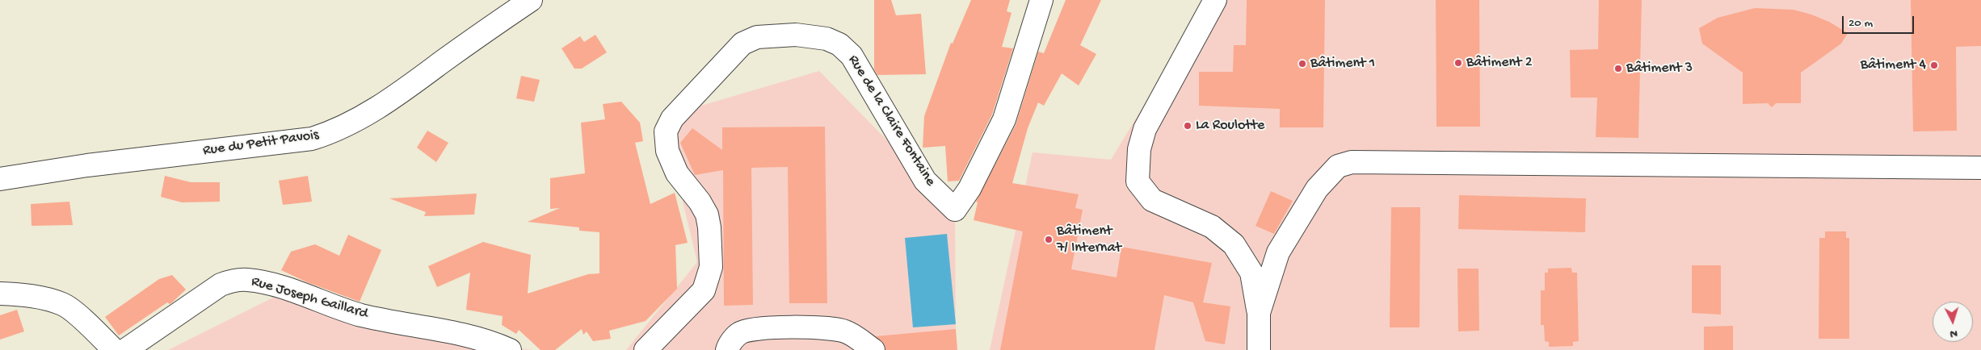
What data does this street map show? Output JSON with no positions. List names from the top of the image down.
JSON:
{
  "streets": {
    "street": ["Rue de la Claire Fontaine", "Rue du Petit Pavois", "Rue Joseph Gaillard"]
  },
  "places": [
    "Bâtiment 2",
    "Bâtiment 1",
    "Bâtiment 4",
    "Bâtiment 3",
    "La Roulotte",
    "Bâtiment 7/ Internat"
  ],
  "scale_bar": "20 m",
  "north": "bottom"
}
